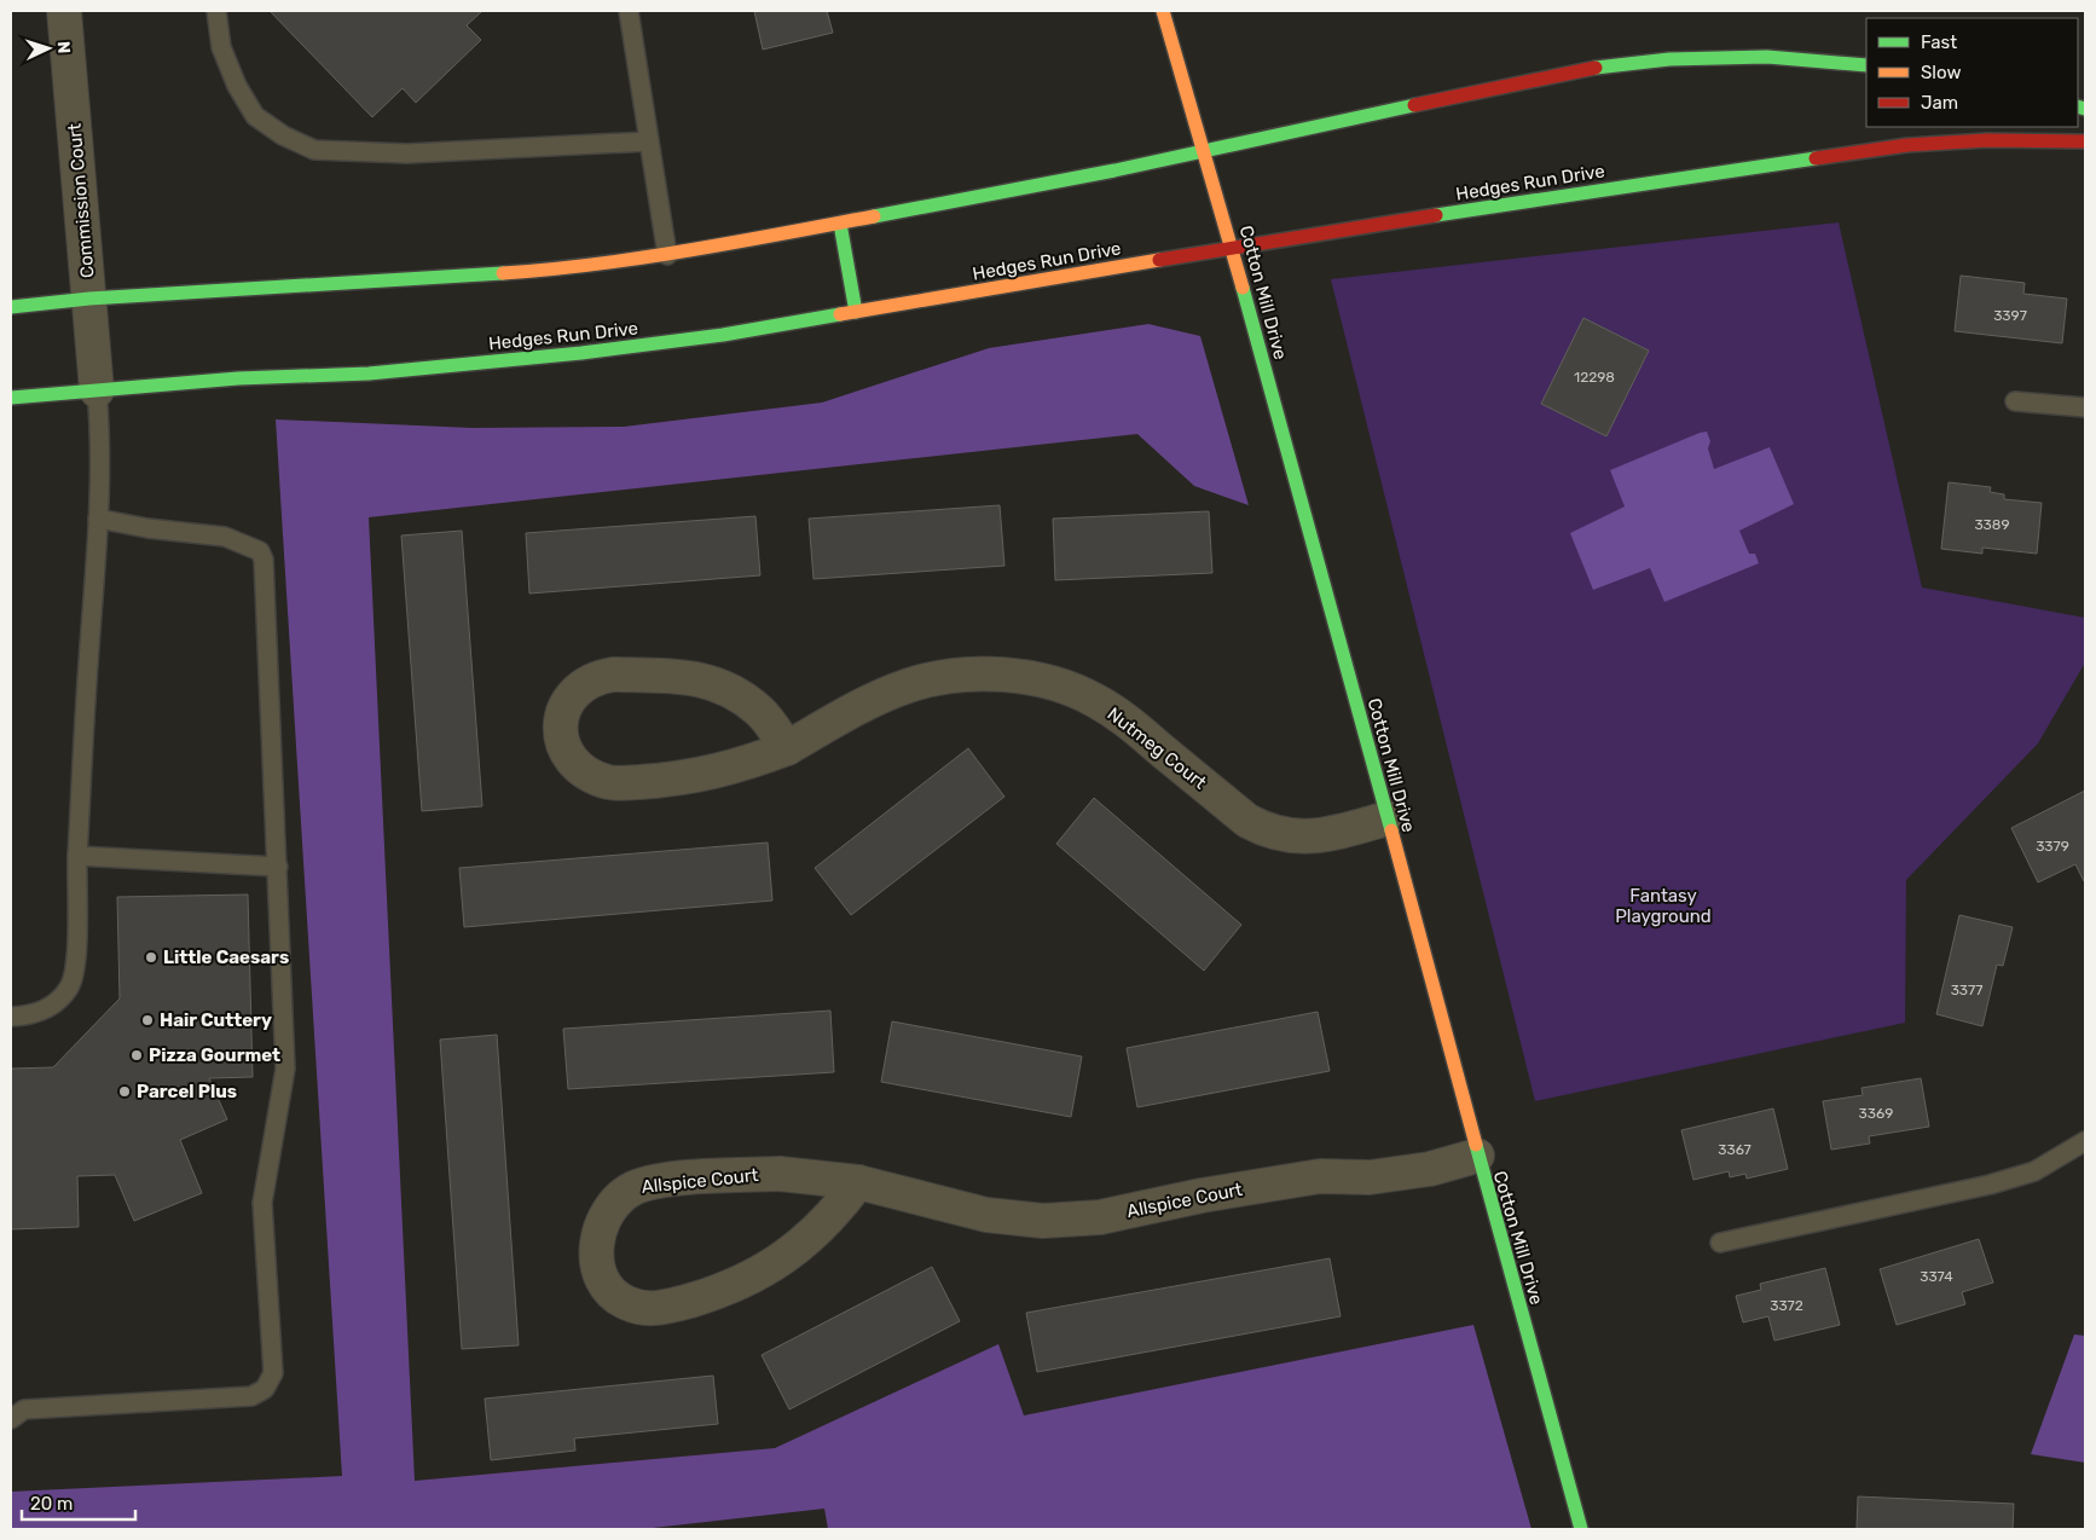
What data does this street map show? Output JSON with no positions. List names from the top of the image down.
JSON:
{
  "streets": {
    "street": [
      "Hedges Run Drive",
      "Commission Court",
      "Cotton Mill Drive",
      "Nutmeg Court",
      "Allspice Court"
    ]
  },
  "crossings": [
    ["Hedges Run Drive", "Commission Court"],
    ["Hedges Run Drive", "Cotton Mill Drive"],
    ["Cotton Mill Drive", "Nutmeg Court"],
    ["Cotton Mill Drive", "Allspice Court"]
  ],
  "parks": ["Fantasy Playground"],
  "places": [
    "Little Caesars",
    "Hair Cuttery",
    "Pizza Gourmet",
    "Parcel Plus"
  ],
  "house_numbers": [
    "3397",
    "12298",
    "3389",
    "3379",
    "3377",
    "3369",
    "3367",
    "3374",
    "3372"
  ],
  "legend": ["Fast", "Slow", "Jam"],
  "scale_bar": "20 m",
  "north": "right"
}
